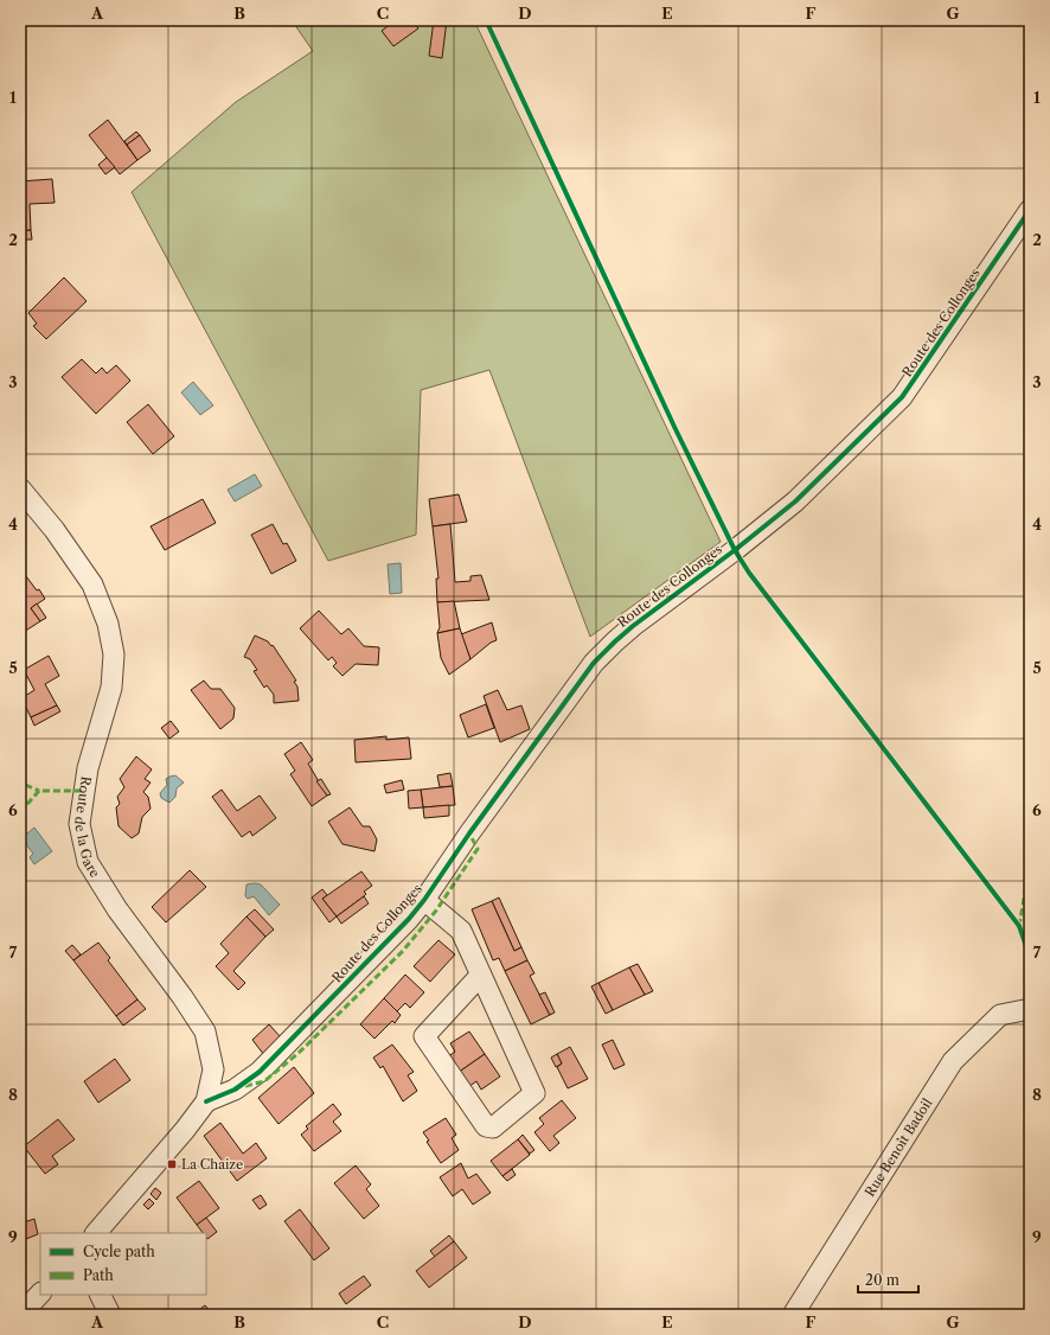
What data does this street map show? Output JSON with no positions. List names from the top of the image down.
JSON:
{
  "streets": {
    "street": ["Route des Collonges", "Route de la Gare", "Rue Benoît Badoil"]
  },
  "crossings": [
    ["Route des Collonges", "Route de la Gare"]
  ],
  "places": {
    "transit": ["La Chaize"]
  },
  "legend": ["Cycle path", "Path"],
  "scale_bar": "20 m",
  "grid": {
    "columns": [
      "A",
      "B",
      "C",
      "D",
      "E",
      "F",
      "G"
    ],
    "rows": [
      "1",
      "2",
      "3",
      "4",
      "5",
      "6",
      "7",
      "8",
      "9"
    ]
  }
}
